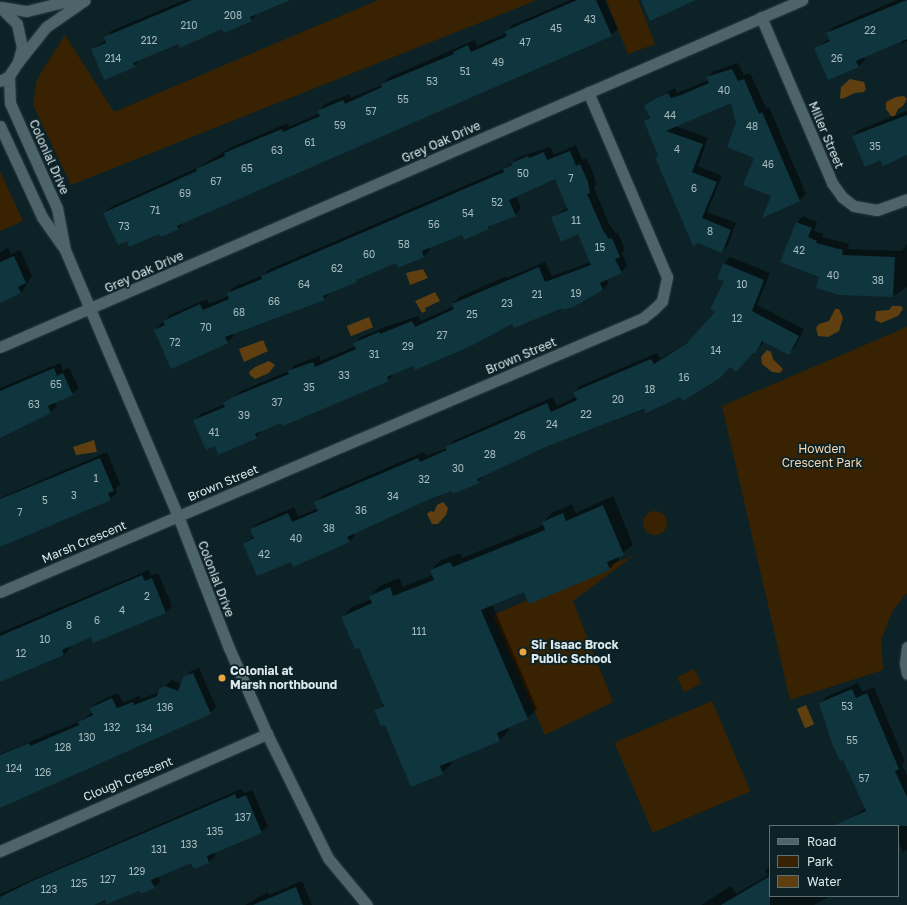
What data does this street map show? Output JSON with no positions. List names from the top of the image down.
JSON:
{
  "streets": {
    "street": [
      "Miller Street",
      "Grey Oak Drive",
      "Colonial Drive",
      "Brown Street",
      "Marsh Crescent",
      "Clough Crescent"
    ]
  },
  "crossings": [
    ["Miller Street", "Grey Oak Drive"],
    ["Grey Oak Drive", "Colonial Drive"],
    ["Grey Oak Drive", "Brown Street"],
    ["Colonial Drive", "Brown Street"],
    ["Colonial Drive", "Marsh Crescent"],
    ["Colonial Drive", "Clough Crescent"],
    ["Brown Street", "Marsh Crescent"]
  ],
  "parks": ["Howden Crescent Park"],
  "places": ["Sir Isaac Brock Public School", "Colonial at Marsh northbound"],
  "house_numbers": [
    "208",
    "43",
    "210",
    "45",
    "22",
    "212",
    "47",
    "214",
    "26",
    "49",
    "51",
    "53",
    "40",
    "55",
    "57",
    "44",
    "59",
    "48",
    "61",
    "35",
    "4",
    "63",
    "46",
    "65",
    "50",
    "7",
    "67",
    "6",
    "69",
    "52",
    "71",
    "54",
    "11",
    "56",
    "73",
    "8",
    "58",
    "15",
    "42",
    "60",
    "62",
    "40",
    "38",
    "64",
    "10",
    "19",
    "21",
    "66",
    "23",
    "68",
    "25",
    "12",
    "70",
    "27",
    "72",
    "29",
    "14",
    "31",
    "33",
    "16",
    "65",
    "35",
    "18",
    "20",
    "37",
    "63",
    "22",
    "39",
    "24",
    "41",
    "26",
    "28",
    "30",
    "1",
    "32",
    "3",
    "34",
    "5",
    "36",
    "7",
    "38",
    "40",
    "42",
    "2",
    "4",
    "6",
    "8",
    "111",
    "10",
    "12",
    "53",
    "136",
    "132",
    "134",
    "130",
    "55",
    "128",
    "124",
    "126",
    "57",
    "137",
    "135",
    "133",
    "131",
    "129",
    "127",
    "125",
    "123"
  ],
  "legend": ["Road", "Park", "Water"]
}
